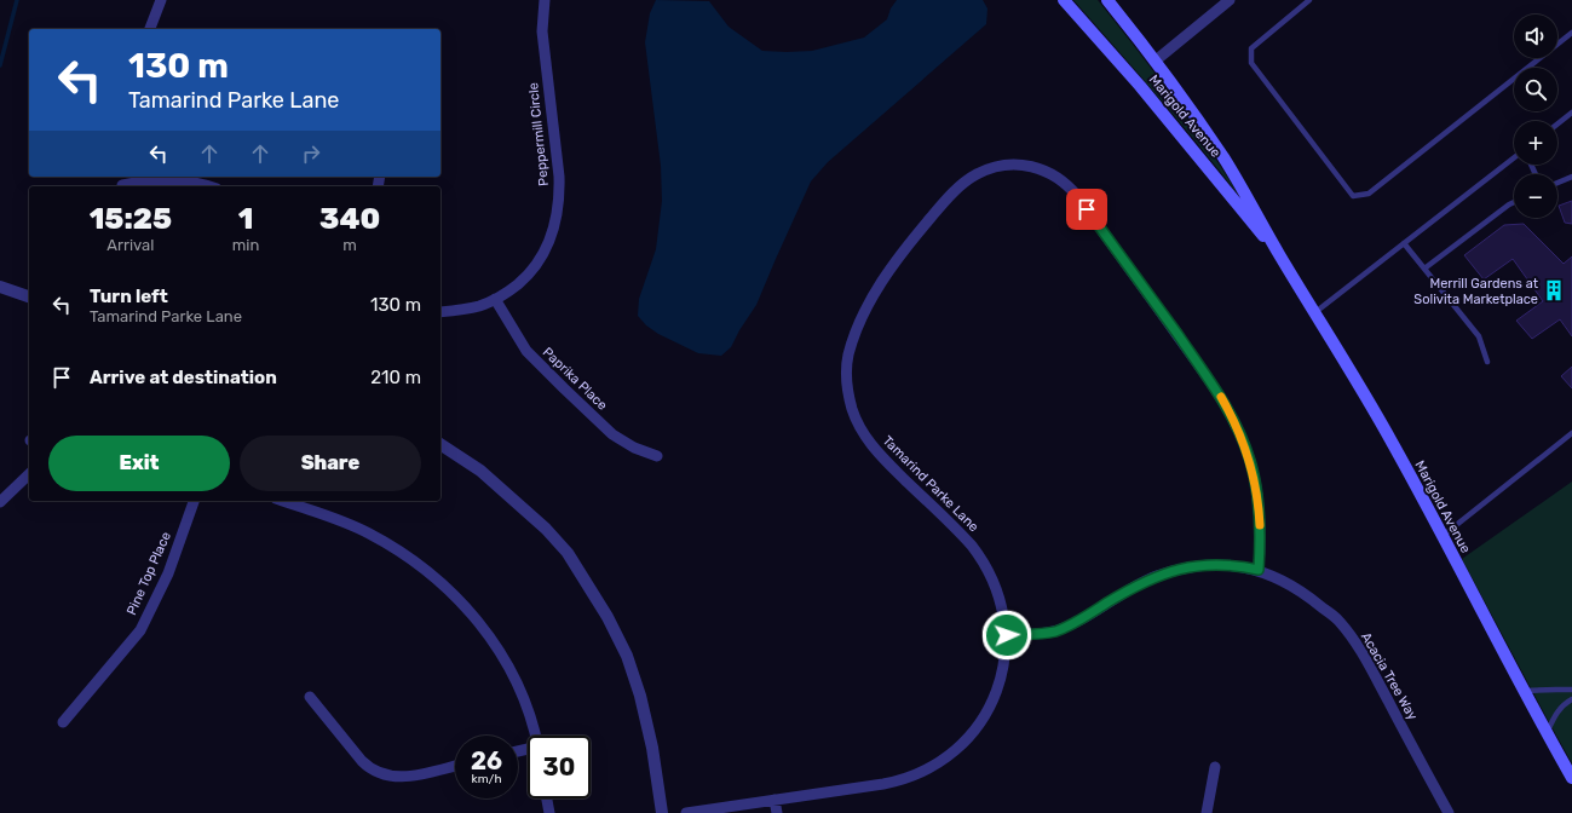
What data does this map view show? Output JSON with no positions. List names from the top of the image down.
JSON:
{
  "streets": {
    "main road": ["Marigold Avenue"],
    "street": [
      "Peppermill Circle",
      "Paprika Place",
      "Tamarind Parke Lane",
      "Pine Top Place",
      "Acacia Tree Way"
    ]
  },
  "crossings": [
    ["Peppermill Circle", "Paprika Place"],
    ["Tamarind Parke Lane", "Acacia Tree Way"]
  ],
  "places": {
    "building": ["Merrill Gardens at Solivita Marketplace"]
  },
  "page": {
    "map_buttons": ["+", "−"],
    "turn": ["130 m", "Tamarind Parke Lane"],
    "eta": [
      "15:25",
      "Arrival",
      "1",
      "min",
      "340",
      "m"
    ],
    "list": [
      {
        "name": "Turn left",
        "note": "Tamarind Parke Lane",
        "value": "130 m"
      },
      {
        "name": "Arrive at destination",
        "value": "210 m"
      }
    ],
    "buttons": ["Exit", "Share"],
    "speed": "26 km/h",
    "limit": "30"
  }
}
